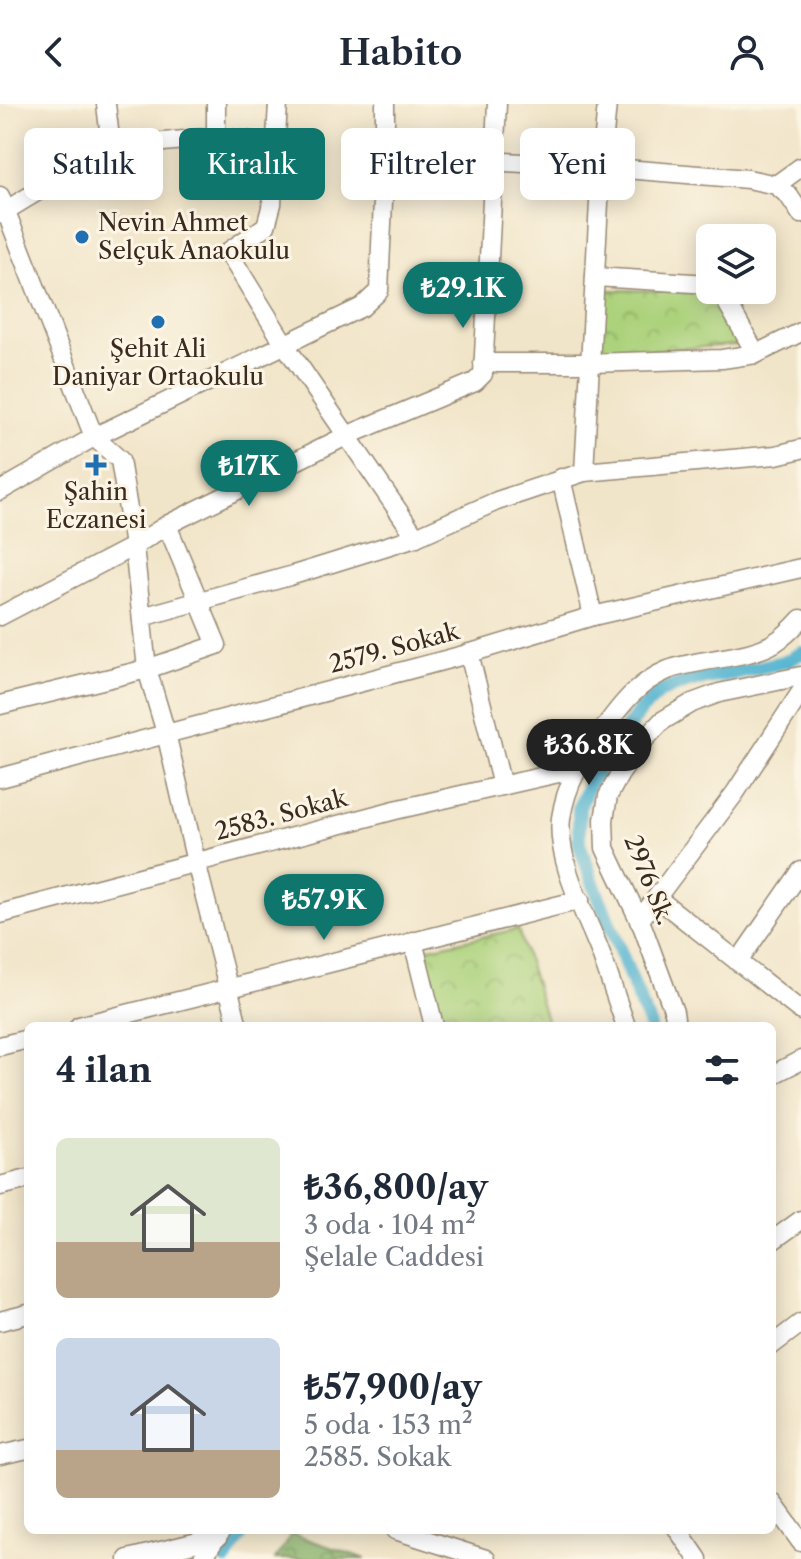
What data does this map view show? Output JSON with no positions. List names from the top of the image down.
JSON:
{
  "streets": {
    "street": ["2579. Sokak", "2583. Sokak", "2976 Sk."]
  },
  "places": {
    "other": ["Nevin Ahmet Selçuk Anaokulu", "Şehit Ali Daniyar Ortaokulu"],
    "health": ["Şahin Eczanesi"]
  },
  "page": {
    "header": "Habito",
    "chip": [
      "Satılık",
      "Kiralık",
      "Filtreler",
      "Yeni"
    ],
    "price": [
      "₺29.1K",
      "₺17K",
      "₺36.8K",
      "₺57.9K"
    ],
    "heading": "4 ilan",
    "list": [
      {
        "name": "₺36,800/ay",
        "note": "3 oda · 104 m² · Şelale Caddesi"
      },
      {
        "name": "₺57,900/ay",
        "note": "5 oda · 153 m² · 2585. Sokak"
      }
    ]
  }
}
